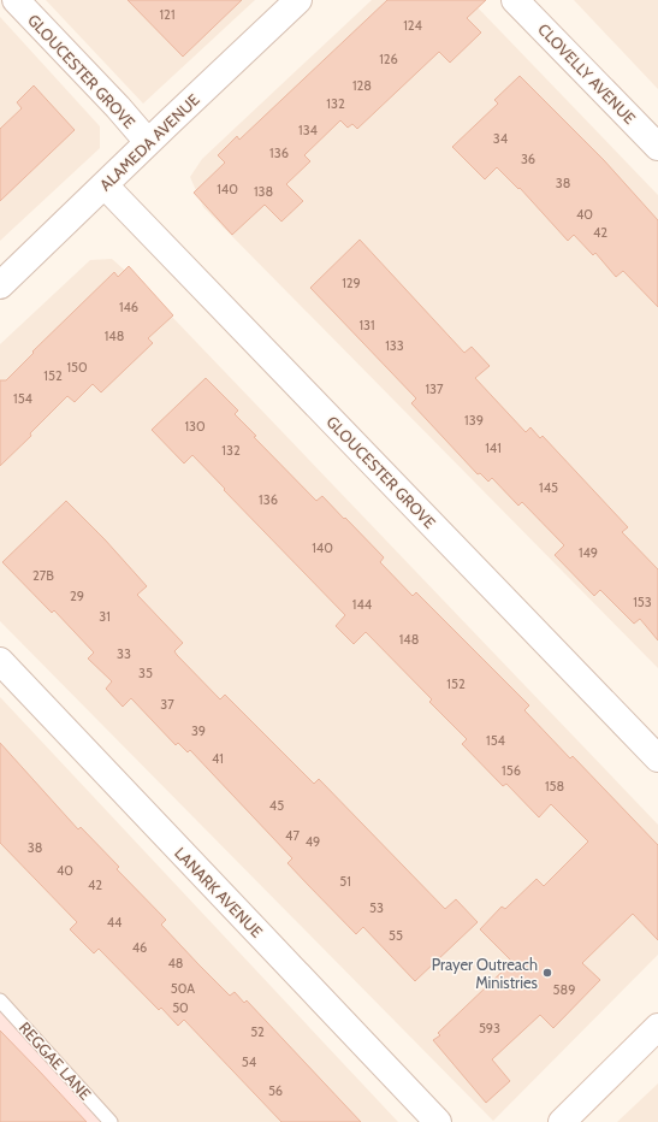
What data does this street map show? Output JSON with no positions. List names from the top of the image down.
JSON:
{
  "streets": {
    "street": [
      "GLOUCESTER GROVE",
      "CLOVELLY AVENUE",
      "ALAMEDA AVENUE",
      "LANARK AVENUE"
    ],
    "lane": ["REGGAE LANE"]
  },
  "crossings": [
    ["GLOUCESTER GROVE", "ALAMEDA AVENUE"]
  ],
  "places": ["Prayer Outreach Ministries"],
  "house_numbers": [
    "121",
    "124",
    "126",
    "128",
    "132",
    "134",
    "34",
    "136",
    "36",
    "38",
    "140",
    "138",
    "40",
    "42",
    "129",
    "146",
    "131",
    "148",
    "133",
    "150",
    "152",
    "137",
    "154",
    "139",
    "130",
    "141",
    "132",
    "145",
    "136",
    "140",
    "149",
    "27B",
    "29",
    "153",
    "144",
    "31",
    "148",
    "33",
    "35",
    "152",
    "37",
    "39",
    "154",
    "41",
    "156",
    "158",
    "45",
    "47",
    "49",
    "38",
    "40",
    "51",
    "42",
    "53",
    "44",
    "55",
    "46",
    "48",
    "50A",
    "589",
    "50",
    "593",
    "52",
    "54",
    "56"
  ]
}
